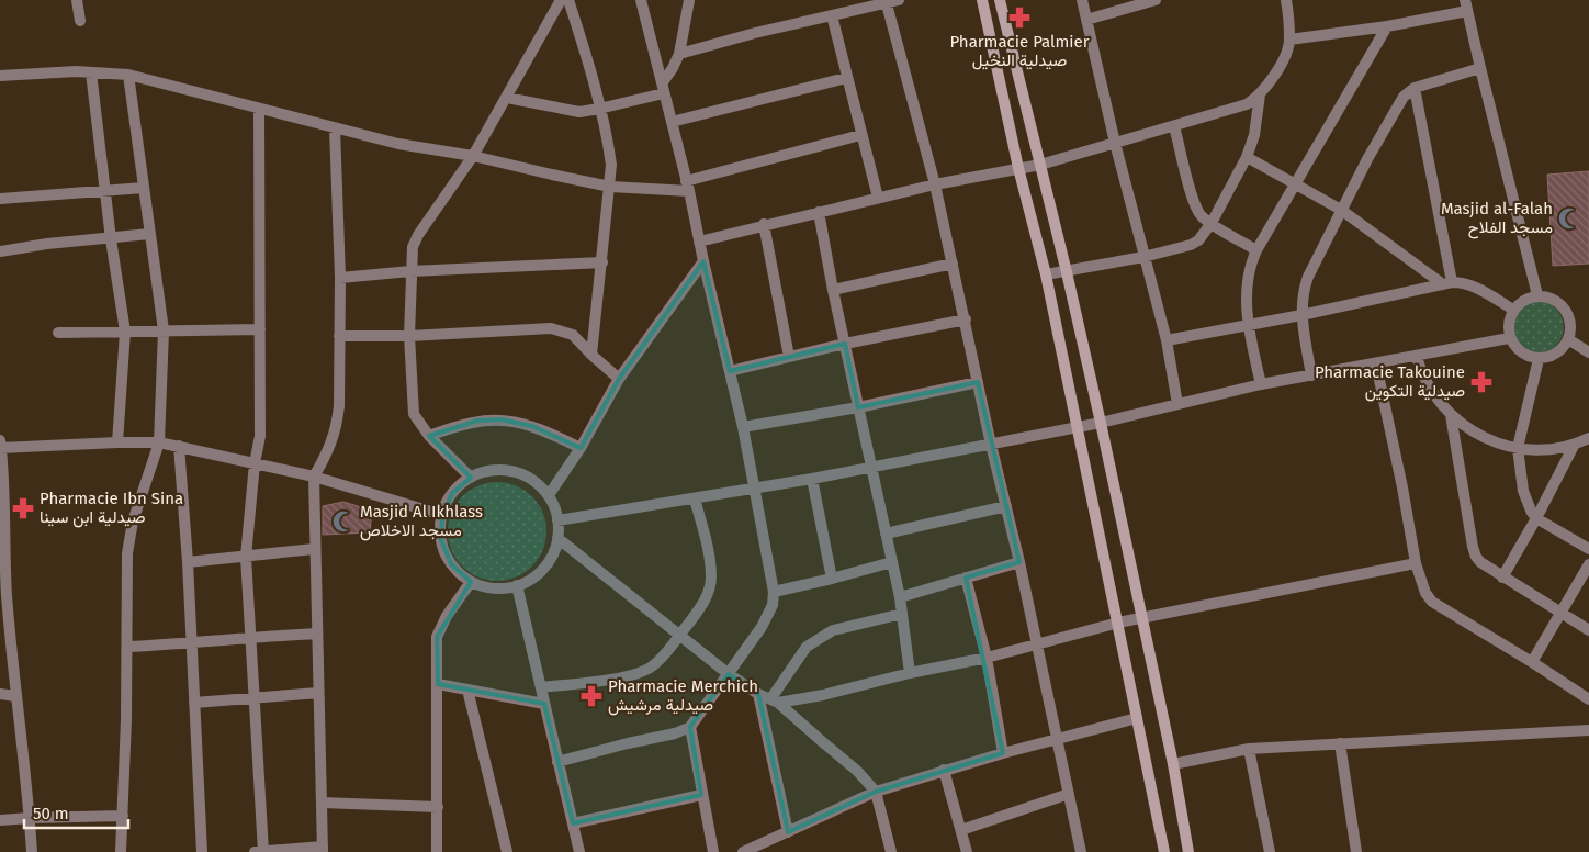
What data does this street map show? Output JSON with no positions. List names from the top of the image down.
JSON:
{
  "places": {
    "pharmacy": [
      "Pharmacie Palmier صيدلية النخيل",
      "Pharmacie Takouine صيدلية التكوين",
      "Pharmacie Ibn Sina صيدلية ابن سينا",
      "Pharmacie Merchich صيدلية مرشيش"
    ],
    "mosque": ["Masjid al-Falah مسجد الفلاح", "Masjid Al Ikhlass مسجد الاخلاص"]
  },
  "scale_bar": "50 m"
}
